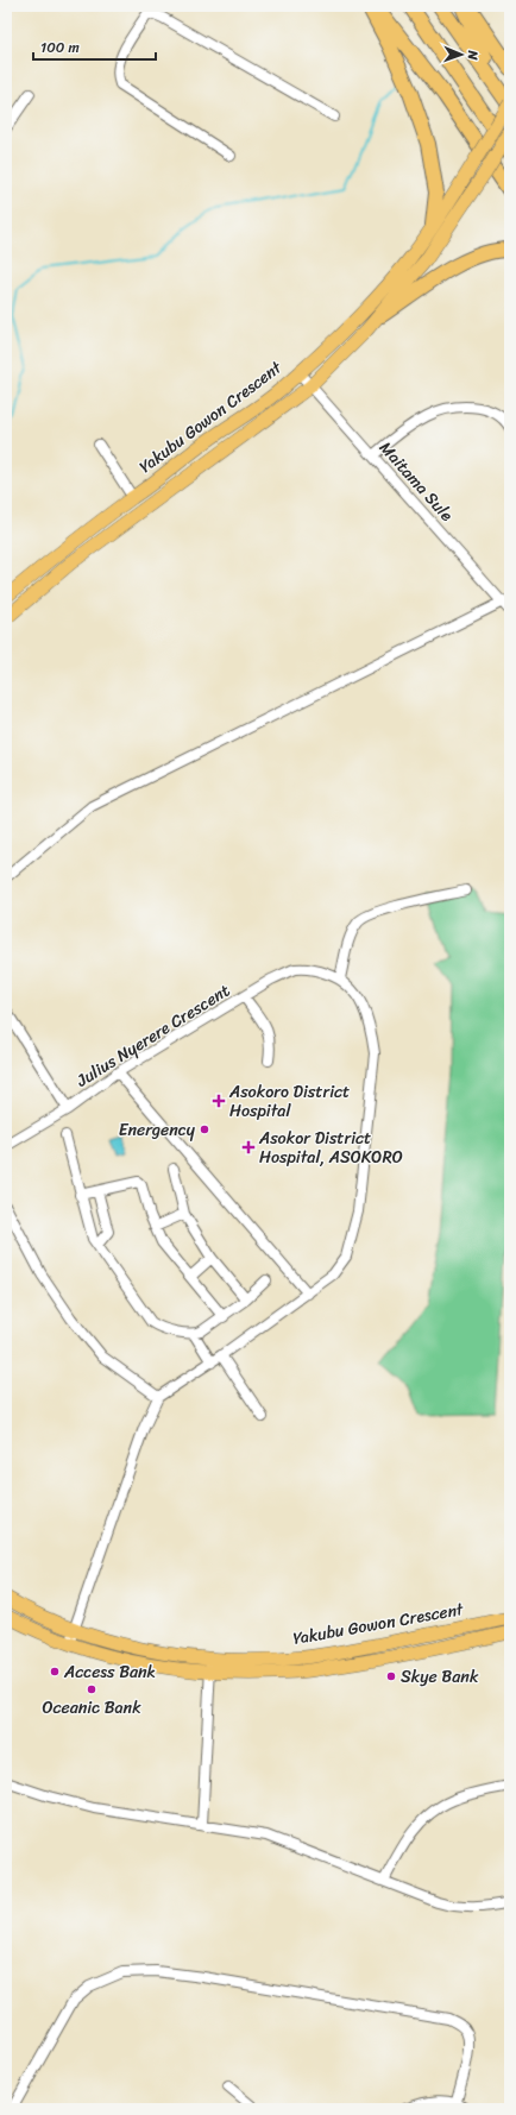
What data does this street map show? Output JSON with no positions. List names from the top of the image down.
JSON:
{
  "streets": {
    "main road": ["Yakubu Gowon Crescent"],
    "street": ["Maitama Sule", "Julius Nyerere Crescent"]
  },
  "crossings": [
    ["Yakubu Gowon Crescent", "Maitama Sule"]
  ],
  "places": {
    "health": ["Asokoro District Hospital", "Asokor District Hospital, ASOKORO"],
    "other": [
      "Energency",
      "Access Bank",
      "Skye Bank",
      "Oceanic Bank"
    ]
  },
  "scale_bar": "100 m",
  "north": "right"
}
